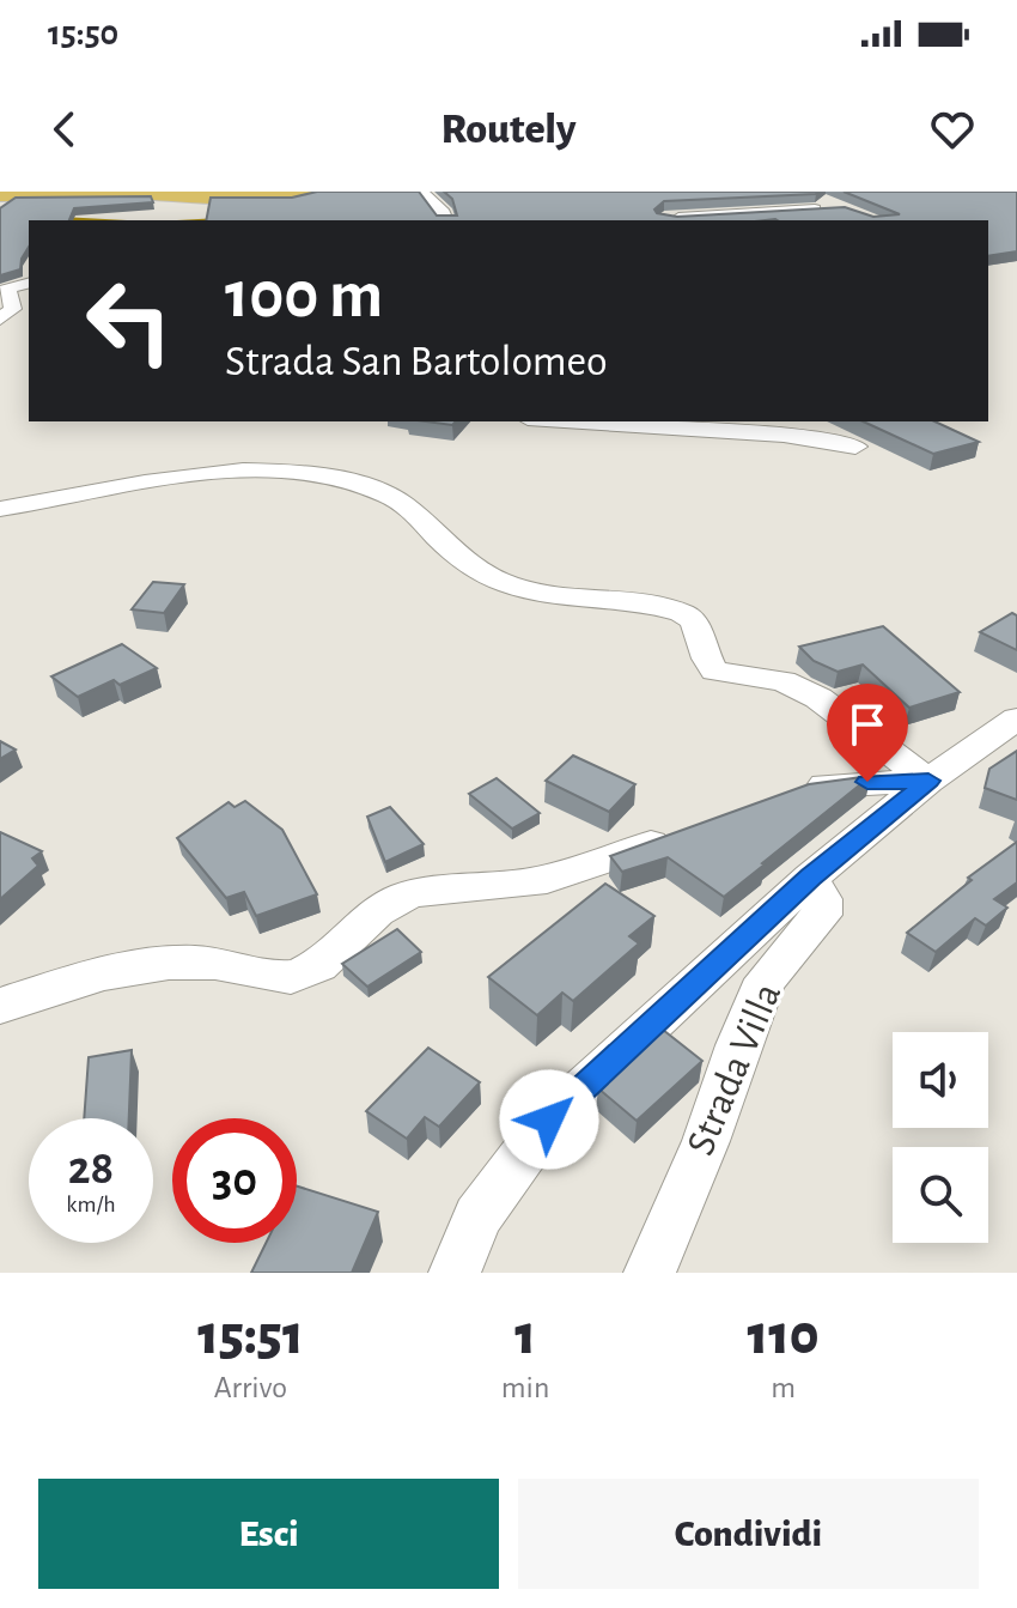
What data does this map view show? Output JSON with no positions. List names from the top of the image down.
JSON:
{
  "streets": {
    "street": ["Strada Villa"]
  },
  "page": {
    "status": "15:50",
    "header": "Routely",
    "turn": ["100 m", "Strada San Bartolomeo"],
    "speed": "28 km/h",
    "limit": "30",
    "eta": [
      "15:51",
      "Arrivo",
      "1",
      "min",
      "110",
      "m"
    ],
    "buttons": ["Esci", "Condividi"]
  }
}
